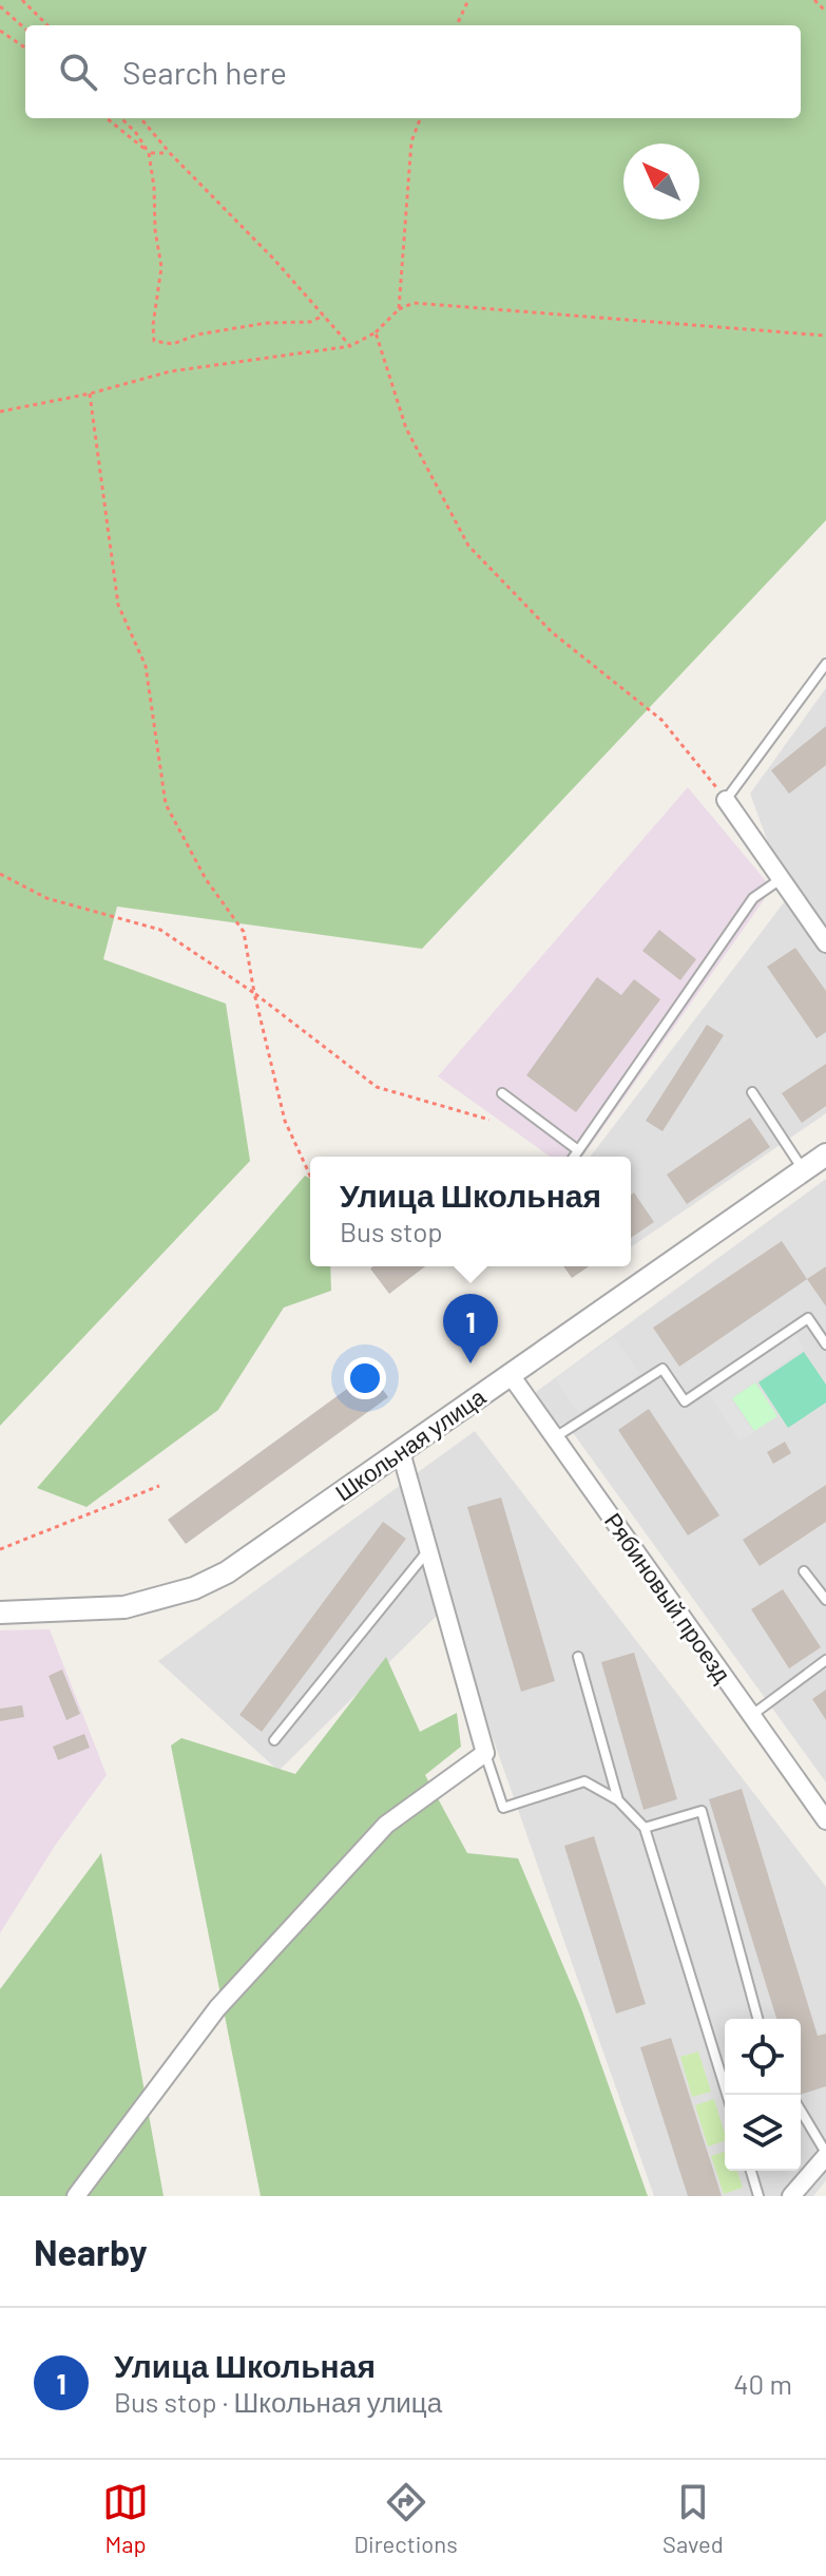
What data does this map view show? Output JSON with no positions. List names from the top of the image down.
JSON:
{
  "streets": {
    "street": ["Школьная улица", "Рябиновый проезд"]
  },
  "crossings": [
    ["Школьная улица", "Рябиновый проезд"]
  ],
  "north": "top left",
  "page": {
    "search": "Search here",
    "popup": ["Улица Школьная", "Bus stop"],
    "pins": "1",
    "heading": "Nearby",
    "list": [
      {
        "mark": "1",
        "name": "Улица Школьная",
        "note": "Bus stop · Школьная улица",
        "value": "40 m"
      }
    ],
    "nav": ["Map", "Directions", "Saved"]
  }
}
